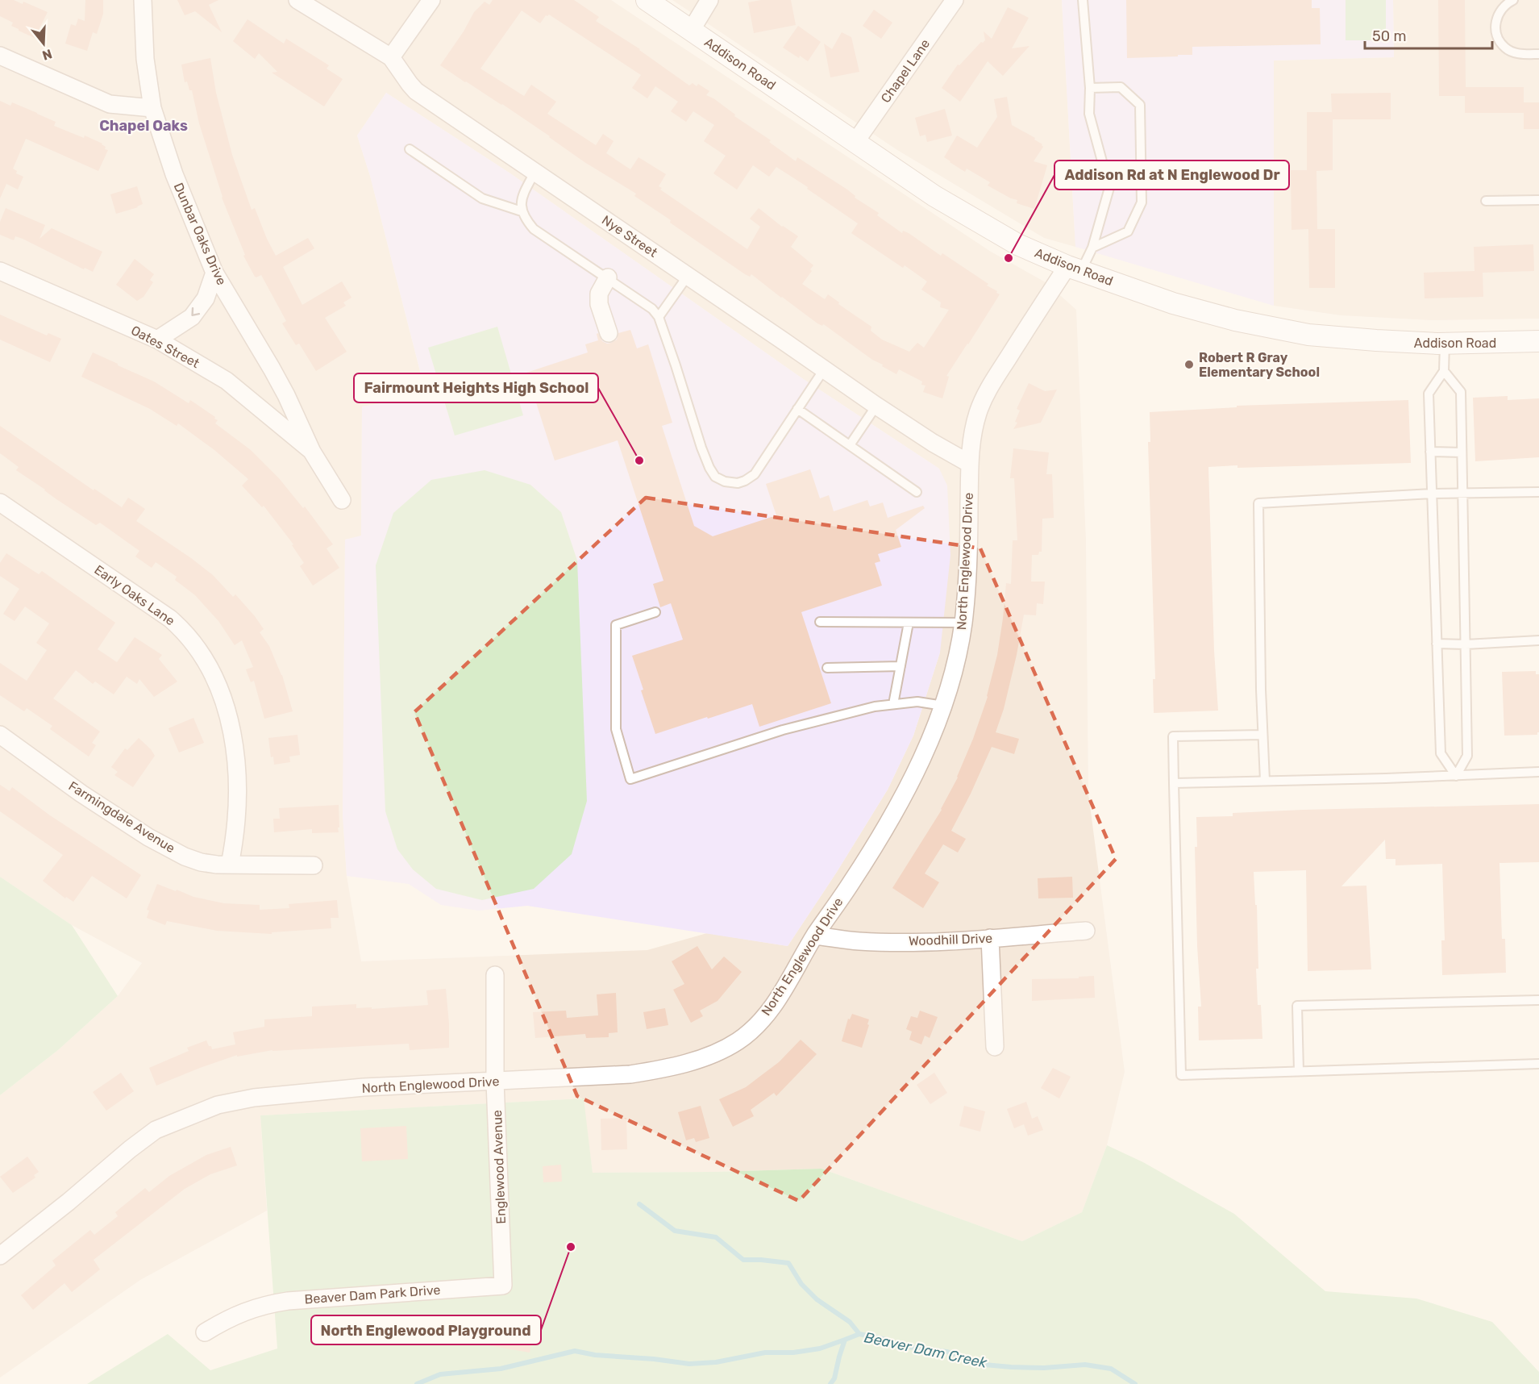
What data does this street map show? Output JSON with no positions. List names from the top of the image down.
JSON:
{
  "streets": {
    "street": [
      "Addison Road",
      "Chapel Lane",
      "Dunbar Oaks Drive",
      "Nye Street",
      "Oates Street",
      "North Englewood Drive",
      "Early Oaks Lane",
      "Farmingdale Avenue",
      "Woodhill Drive",
      "Englewood Avenue",
      "Beaver Dam Park Drive"
    ]
  },
  "crossings": [
    ["Addison Road", "Chapel Lane"],
    ["Addison Road", "North Englewood Drive"],
    ["Dunbar Oaks Drive", "Oates Street"],
    ["Nye Street", "North Englewood Drive"],
    ["North Englewood Drive", "Woodhill Drive"],
    ["North Englewood Drive", "Englewood Avenue"],
    ["Early Oaks Lane", "Farmingdale Avenue"],
    ["Englewood Avenue", "Beaver Dam Park Drive"]
  ],
  "districts": ["Chapel Oaks"],
  "water": ["Beaver Dam Creek"],
  "places": [
    "Addison Rd at N Englewood Dr",
    "Robert R Gray Elementary School",
    "Fairmount Heights High School",
    "North Englewood Playground"
  ],
  "scale_bar": "50 m",
  "north": "bottom"
}
